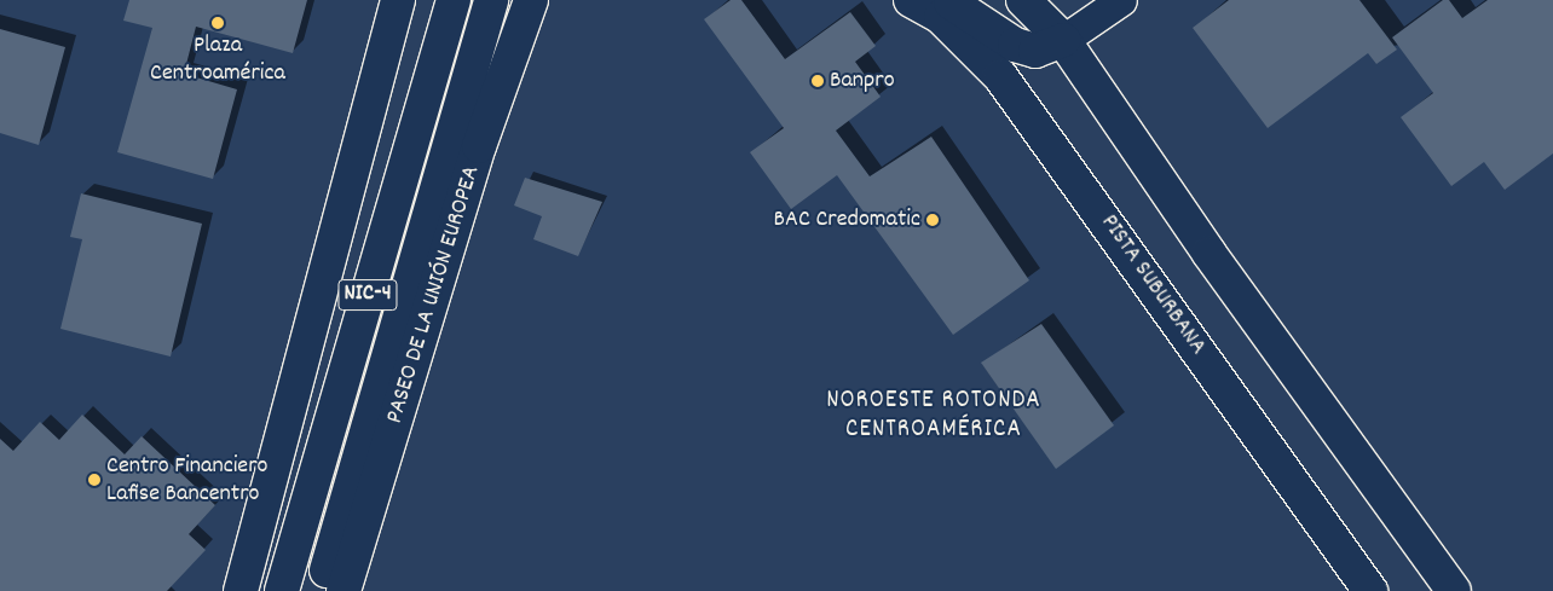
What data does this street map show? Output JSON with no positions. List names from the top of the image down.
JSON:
{
  "streets": {
    "main road": ["PISTA SUBURBANA", "NIC-4", "PASEO DE LA UNIÓN EUROPEA"]
  },
  "districts": ["NOROESTE ROTONDA CENTROAMÉRICA"],
  "places": [
    "Plaza Centroamérica",
    "Banpro",
    "BAC Credomatic",
    "Centro Financiero Lafise Bancentro"
  ]
}
